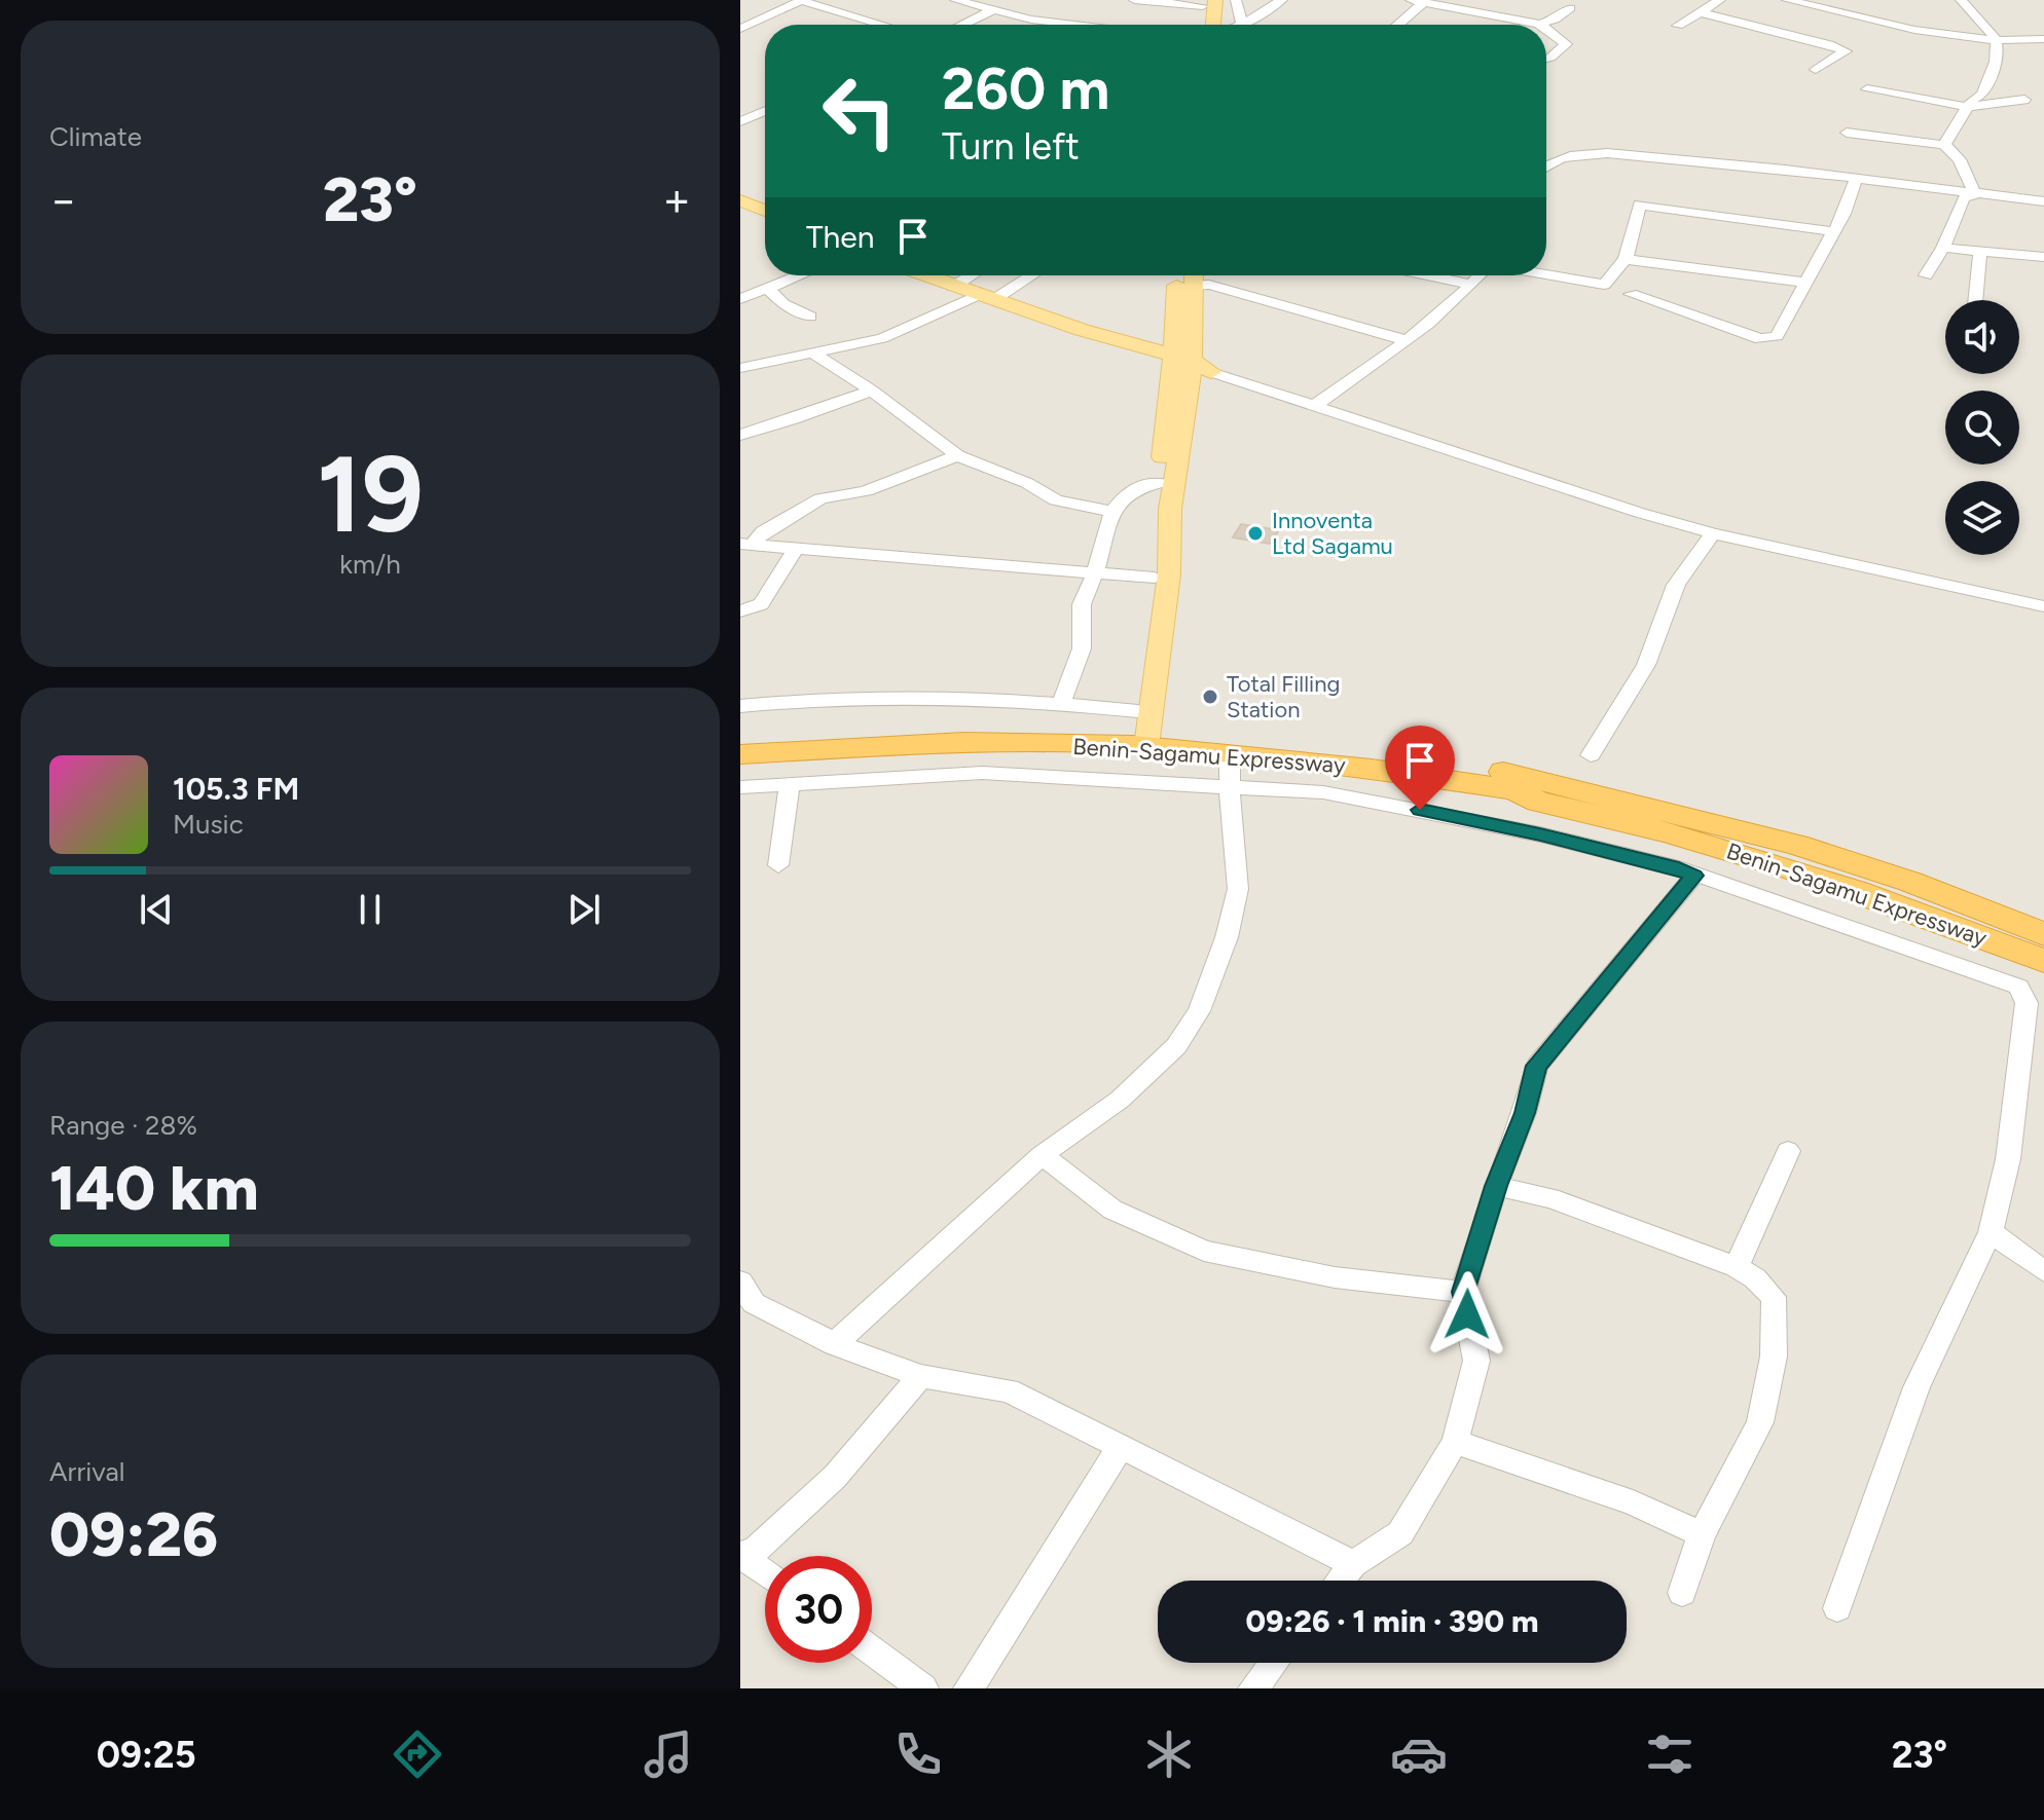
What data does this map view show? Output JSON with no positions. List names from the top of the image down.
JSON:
{
  "streets": {
    "highway": ["Benin-Sagamu Expressway"]
  },
  "places": ["Innoventa Ltd Sagamu", "Total Filling Station"],
  "page": {
    "tile": [
      "Climate",
      ["19", "km/h"],
      ["Range · 28%", "140 km"],
      ["Arrival", "09:26"]
    ],
    "turn": ["260 m", "Turn left"],
    "heat": ["−", "23°", "+"],
    "then": "Then",
    "song": ["105.3 FM", "Music"],
    "limit": "30",
    "trip": "09:26 · 1 min · 390 m",
    "tabs": ["09:25", "23°"]
  }
}
